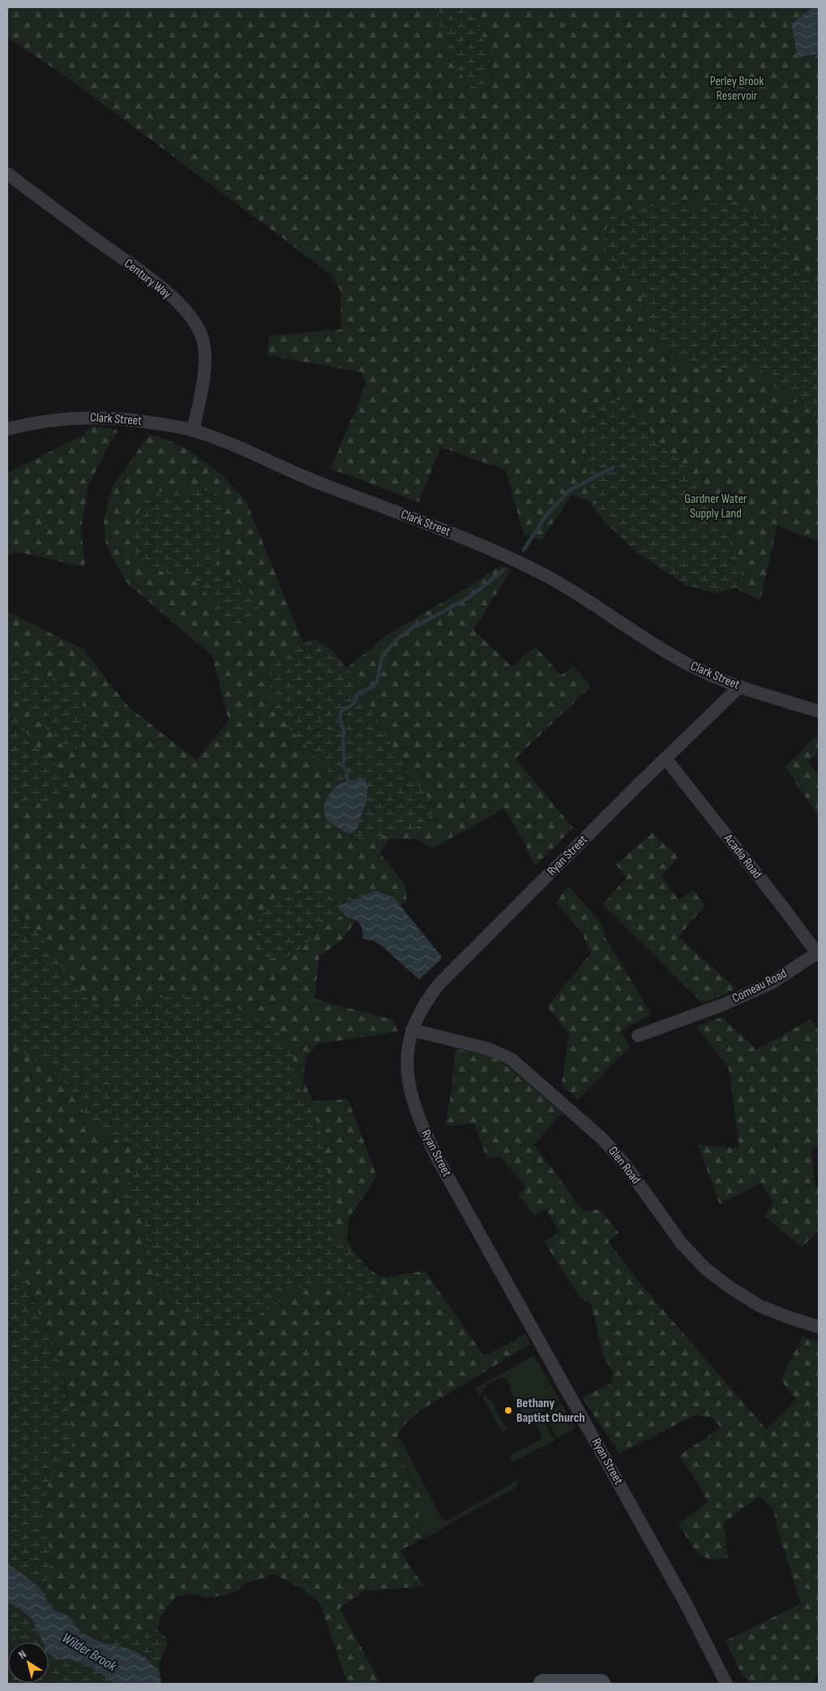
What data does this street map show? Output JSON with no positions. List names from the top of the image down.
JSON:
{
  "streets": {
    "street": [
      "Century Way",
      "Clark Street",
      "Ryan Street",
      "Acadia Road",
      "Comeau Road",
      "Glen Road"
    ]
  },
  "crossings": [
    ["Century Way", "Clark Street"],
    ["Clark Street", "Ryan Street"],
    ["Ryan Street", "Acadia Road"],
    ["Ryan Street", "Glen Road"],
    ["Acadia Road", "Comeau Road"]
  ],
  "water": ["Wilder Brook"],
  "parks": ["Perley Brook Reservoir", "Gardner Water Supply Land"],
  "places": ["Bethany Baptist Church"],
  "north": "top left"
}
